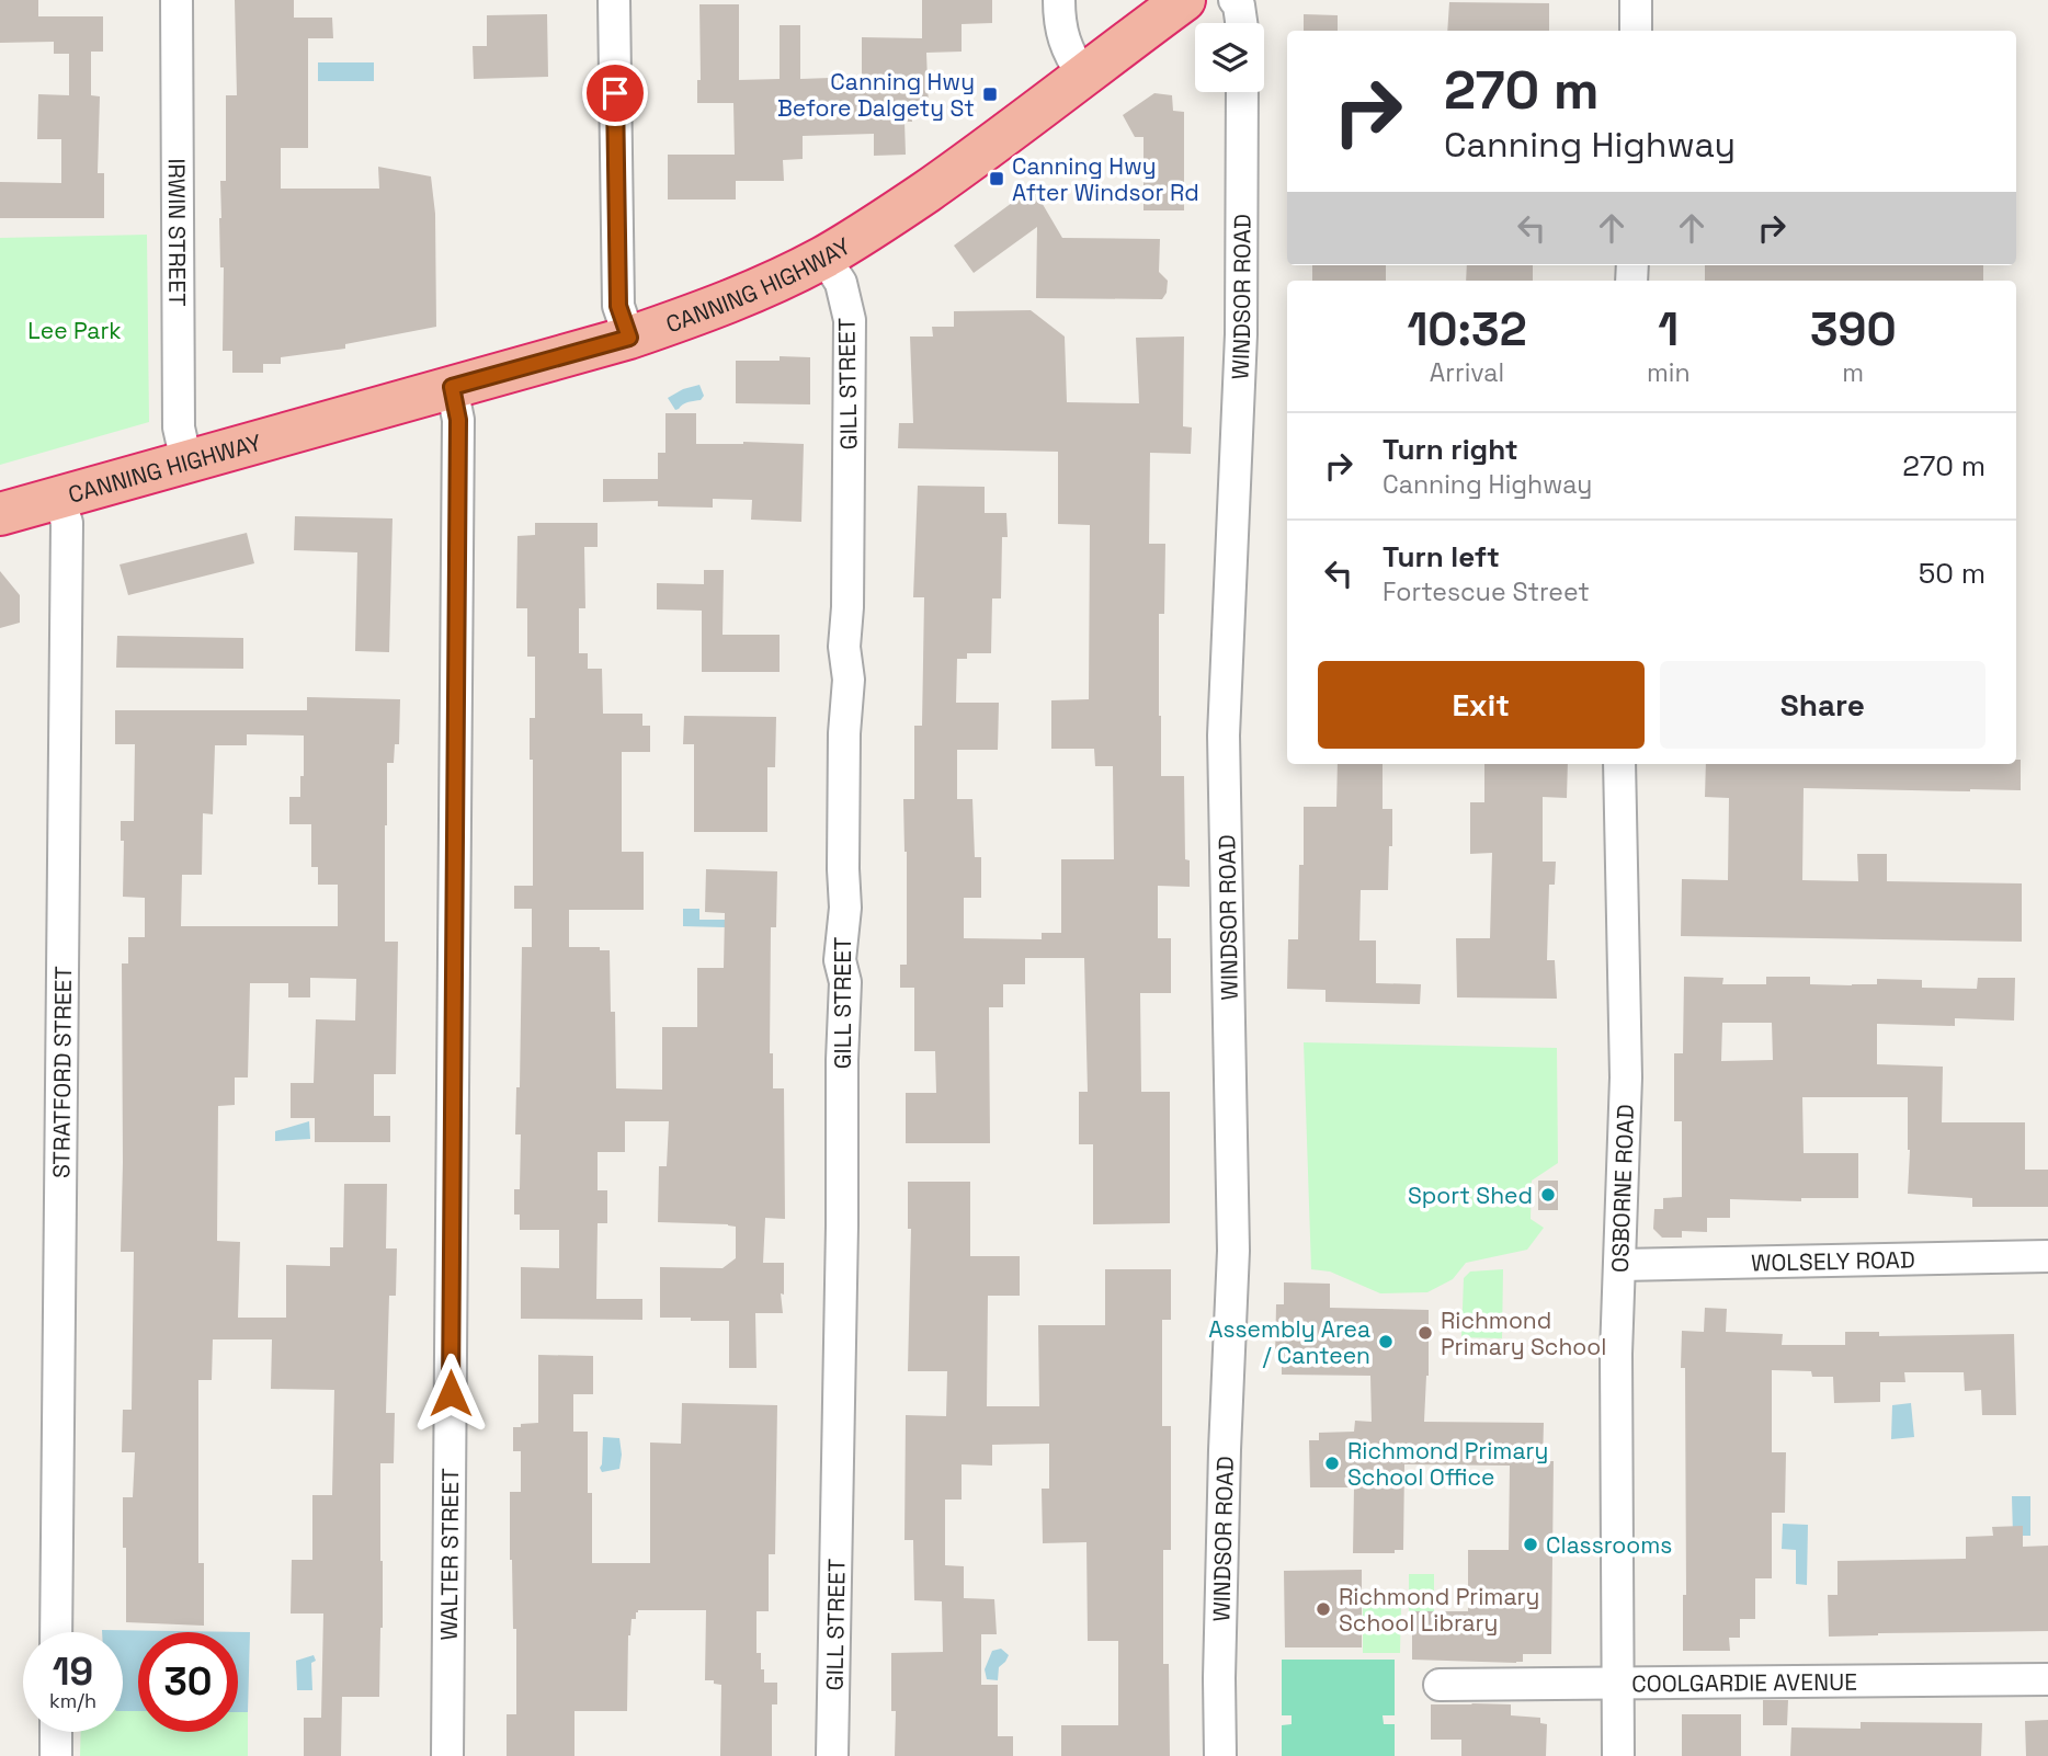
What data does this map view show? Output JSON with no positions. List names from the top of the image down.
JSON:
{
  "streets": {
    "highway": ["CANNING HIGHWAY"],
    "street": [
      "IRWIN STREET",
      "WINDSOR ROAD",
      "GILL STREET",
      "STRATFORD STREET",
      "OSBORNE ROAD",
      "WOLSELY ROAD",
      "WALTER STREET",
      "COOLGARDIE AVENUE"
    ]
  },
  "crossings": [
    ["IRWIN STREET", "CANNING HIGHWAY"],
    ["CANNING HIGHWAY", "GILL STREET"],
    ["CANNING HIGHWAY", "STRATFORD STREET"],
    ["CANNING HIGHWAY", "WALTER STREET"],
    ["OSBORNE ROAD", "WOLSELY ROAD"],
    ["OSBORNE ROAD", "COOLGARDIE AVENUE"]
  ],
  "parks": ["Lee Park"],
  "places": {
    "transit": ["Canning Hwy Before Dalgety St", "Canning Hwy After Windsor Rd"],
    "other": [
      "Sport Shed",
      "Richmond Primary School",
      "Assembly Area / Canteen",
      "Richmond Primary School Office",
      "Classrooms",
      "Richmond Primary School Library"
    ]
  },
  "page": {
    "turn": ["270 m", "Canning Highway"],
    "eta": [
      "10:32",
      "Arrival",
      "1",
      "min",
      "390",
      "m"
    ],
    "list": [
      {
        "name": "Turn right",
        "note": "Canning Highway",
        "value": "270 m"
      },
      {
        "name": "Turn left",
        "note": "Fortescue Street",
        "value": "50 m"
      }
    ],
    "buttons": ["Exit", "Share"],
    "speed": "19 km/h",
    "limit": "30"
  }
}
